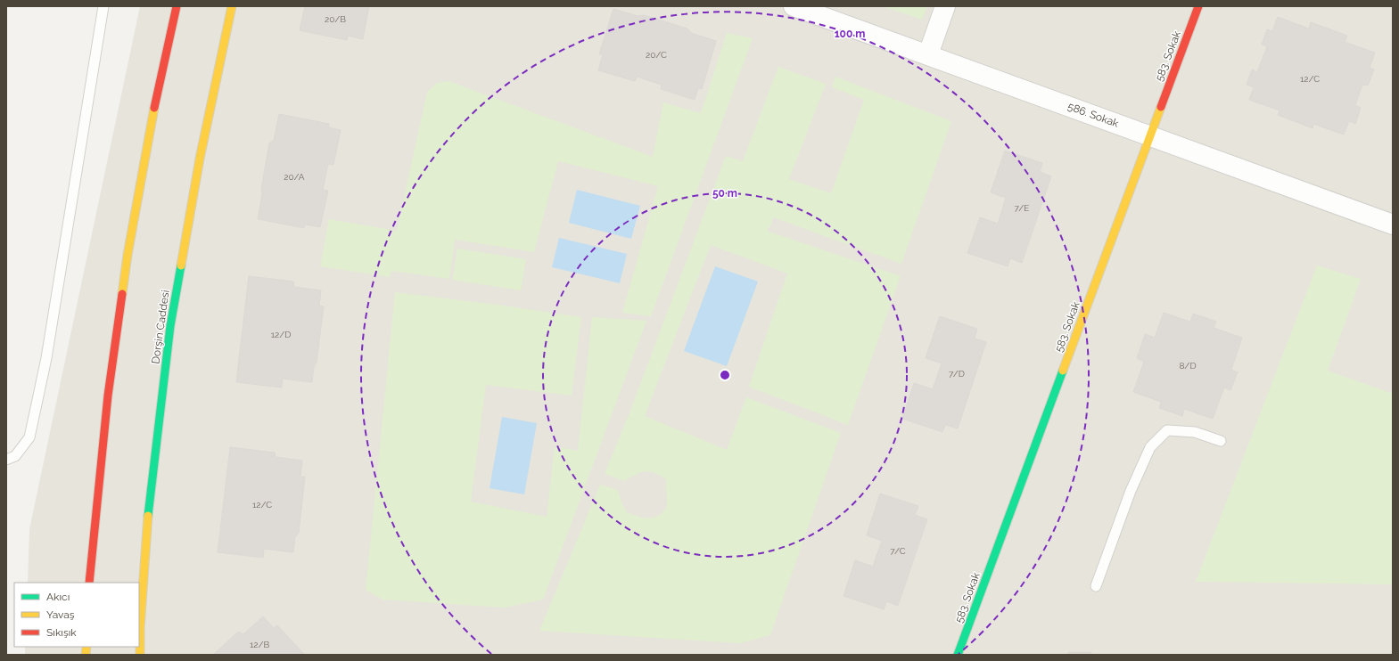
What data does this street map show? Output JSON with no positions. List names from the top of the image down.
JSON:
{
  "streets": {
    "main road": ["583. Sokak", "Dorşin Caddesi"],
    "street": ["586. Sokak"]
  },
  "crossings": [
    ["583. Sokak", "586. Sokak"]
  ],
  "house_numbers": [
    "20/B",
    "20/C",
    "12/C",
    "20/A",
    "7/E",
    "12/D",
    "8/D",
    "7/D",
    "12/C",
    "7/C",
    "12/B"
  ],
  "legend": ["Akıcı", "Yavaş", "Sıkışık"],
  "rings": ["100 m", "50 m"]
}
